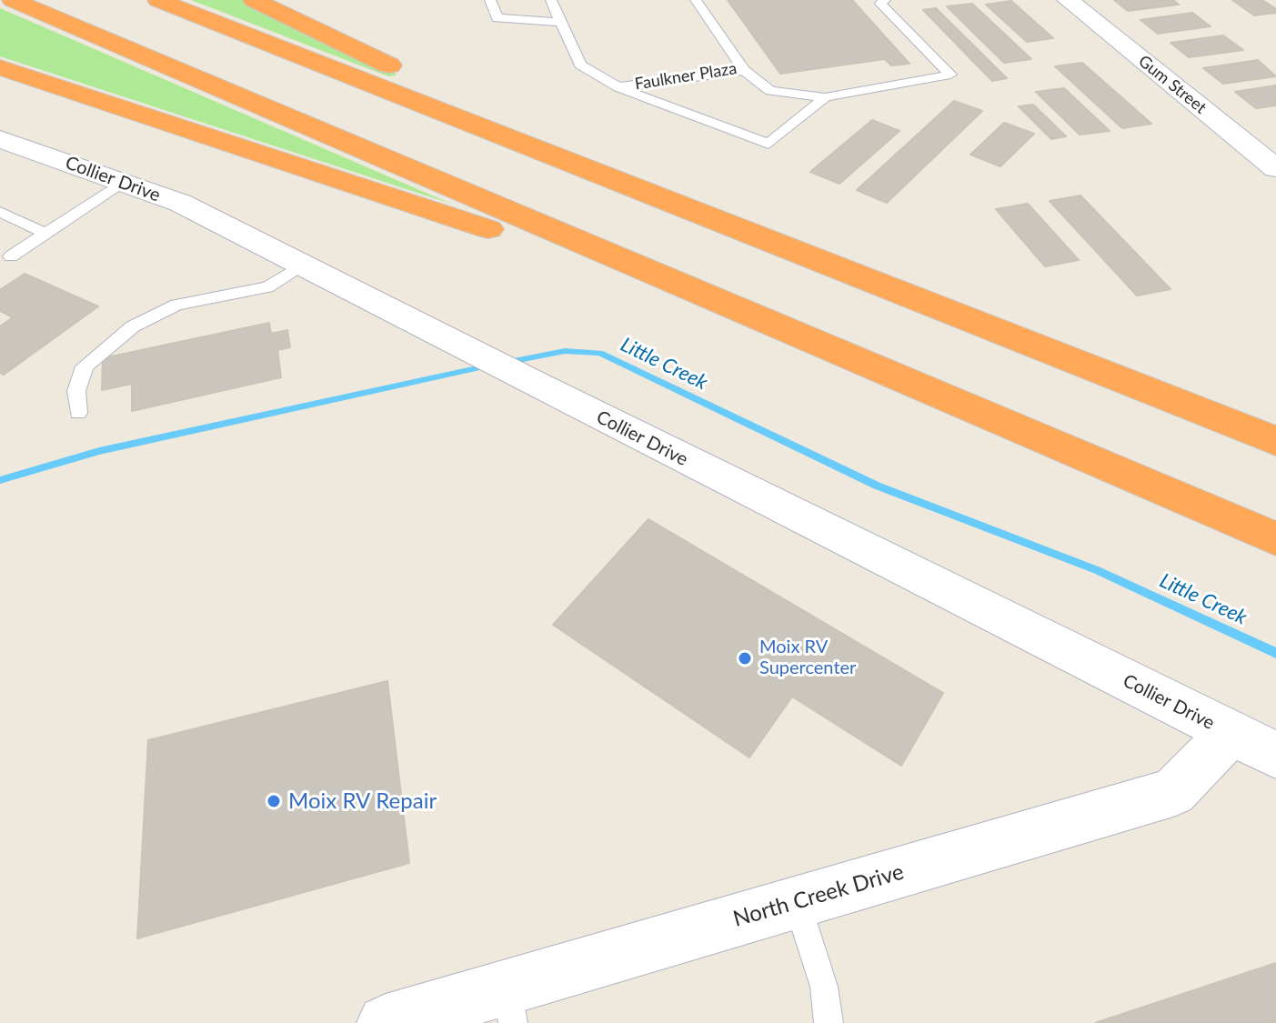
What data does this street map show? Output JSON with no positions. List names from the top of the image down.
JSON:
{
  "streets": {
    "street": ["Gum Street", "Collier Drive", "North Creek Drive"],
    "lane": ["Faulkner Plaza"]
  },
  "crossings": [
    ["Collier Drive", "North Creek Drive"]
  ],
  "water": ["Little Creek"],
  "places": ["Moix RV Supercenter", "Moix RV Repair"]
}
